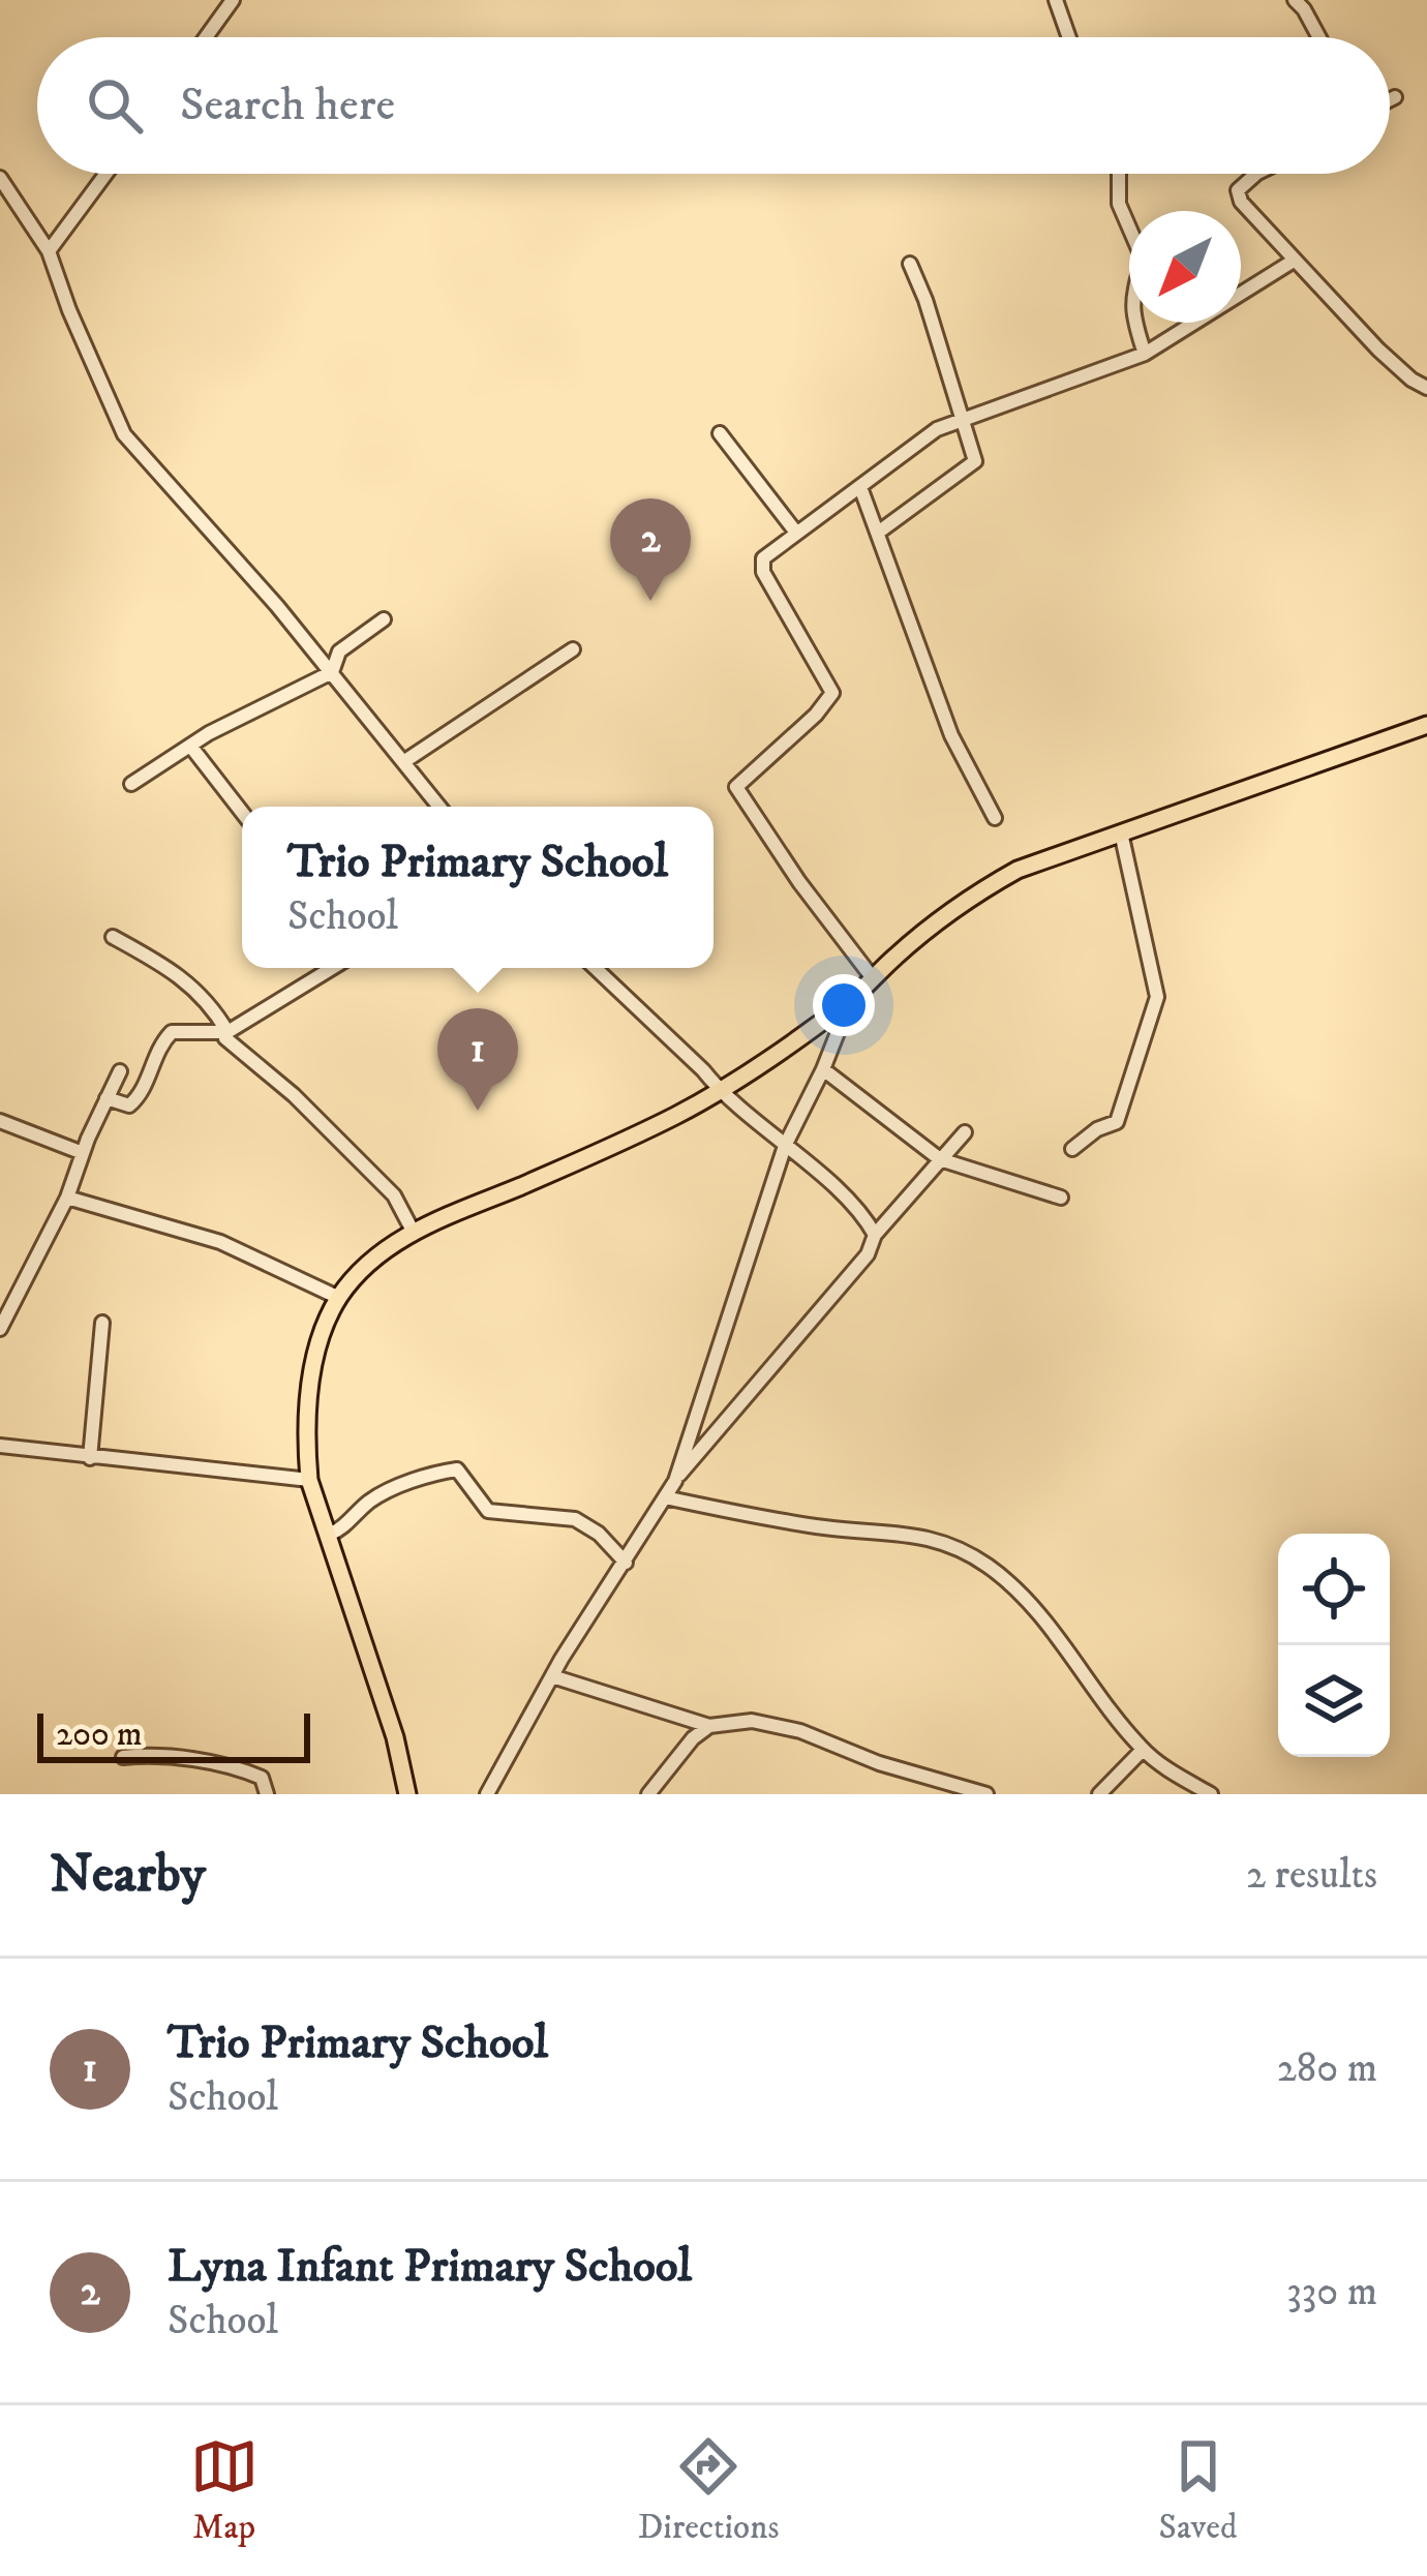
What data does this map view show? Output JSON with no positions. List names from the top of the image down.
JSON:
{
  "scale_bar": "200 m",
  "north": "bottom left",
  "page": {
    "search": "Search here",
    "pins": ["2", "1"],
    "popup": ["Trio Primary School", "School"],
    "scale": "200 m",
    "heading": ["Nearby", "2 results"],
    "list": [
      {
        "mark": "1",
        "name": "Trio Primary School",
        "note": "School",
        "value": "280 m"
      },
      {
        "mark": "2",
        "name": "Lyna Infant Primary School",
        "note": "School",
        "value": "330 m"
      }
    ],
    "nav": ["Map", "Directions", "Saved"]
  }
}
